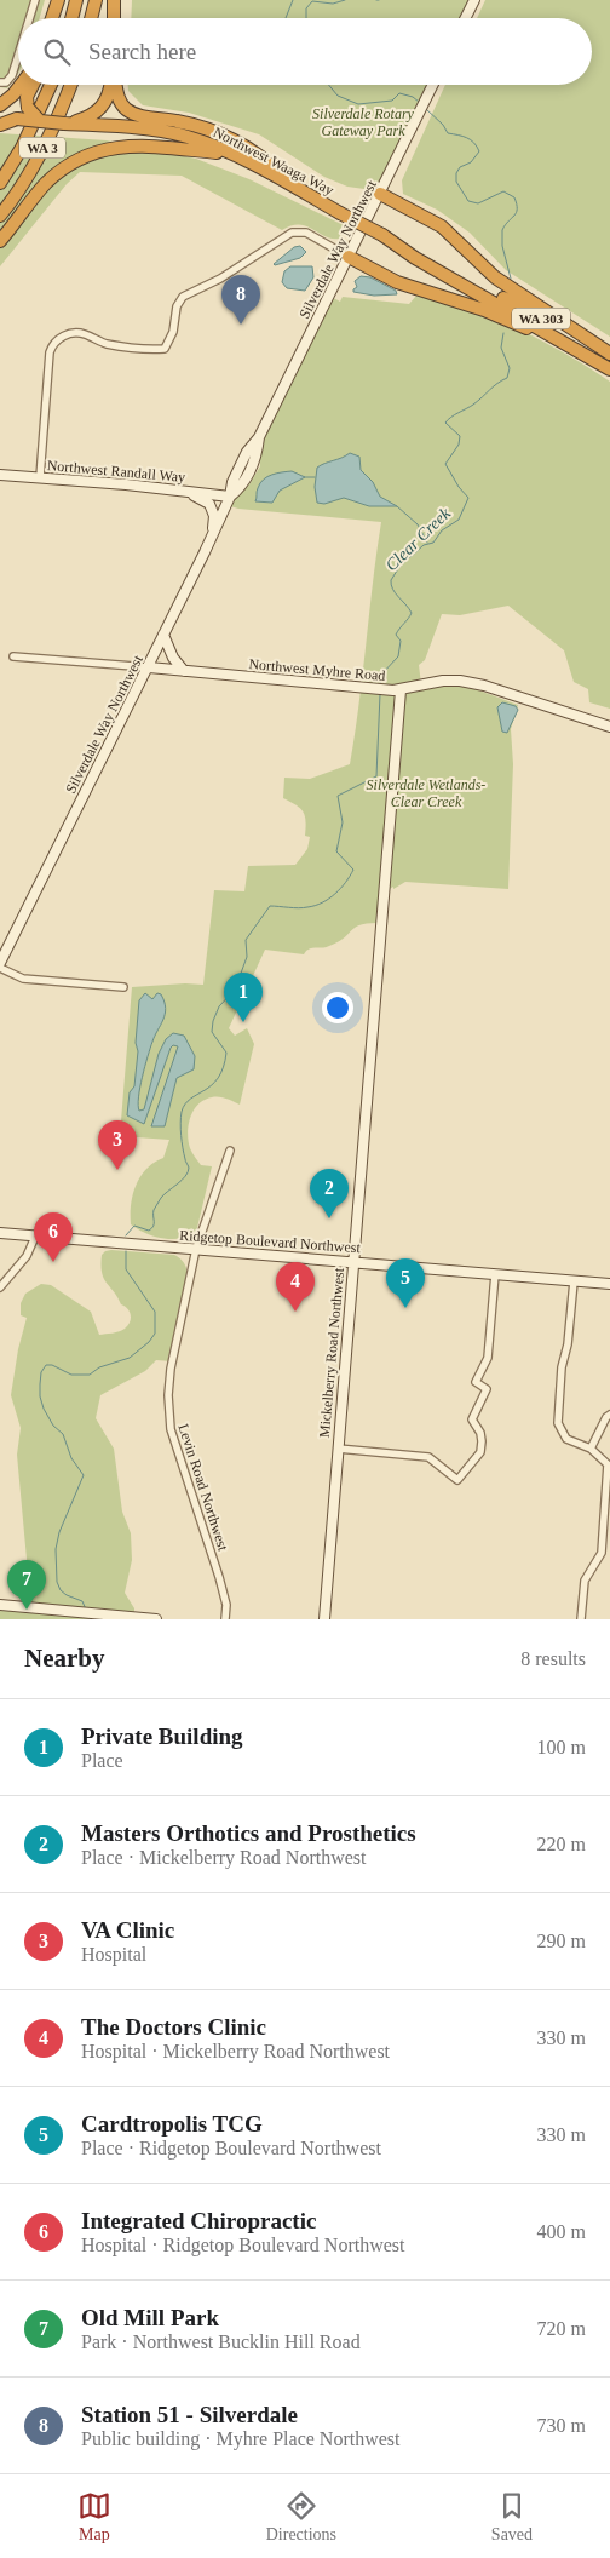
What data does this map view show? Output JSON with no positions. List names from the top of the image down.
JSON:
{
  "streets": {
    "highway": ["WA 3", "Northwest Waaga Way", "WA 303"],
    "main road": [
      "Silverdale Way Northwest",
      "Northwest Randall Way",
      "Northwest Myhre Road",
      "Ridgetop Boulevard Northwest",
      "Mickelberry Road Northwest"
    ],
    "street": ["Levin Road Northwest"]
  },
  "crossings": [
    ["Northwest Waaga Way", "WA 303"],
    ["Silverdale Way Northwest", "Northwest Randall Way"],
    ["Silverdale Way Northwest", "Northwest Myhre Road"],
    ["Northwest Myhre Road", "Mickelberry Road Northwest"],
    ["Ridgetop Boulevard Northwest", "Mickelberry Road Northwest"],
    ["Ridgetop Boulevard Northwest", "Levin Road Northwest"]
  ],
  "water": ["Clear Creek"],
  "parks": ["Silverdale Rotary Gateway Park", "Silverdale Wetlands- Clear Creek"],
  "page": {
    "search": "Search here",
    "pins": [
      "8",
      "1",
      "3",
      "2",
      "6",
      "5",
      "4",
      "7"
    ],
    "heading": ["Nearby", "8 results"],
    "list": [
      {
        "mark": "1",
        "name": "Private Building",
        "note": "Place",
        "value": "100 m"
      },
      {
        "mark": "2",
        "name": "Masters Orthotics and Prosthetics",
        "note": "Place · Mickelberry Road Northwest",
        "value": "220 m"
      },
      {
        "mark": "3",
        "name": "VA Clinic",
        "note": "Hospital",
        "value": "290 m"
      },
      {
        "mark": "4",
        "name": "The Doctors Clinic",
        "note": "Hospital · Mickelberry Road Northwest",
        "value": "330 m"
      },
      {
        "mark": "5",
        "name": "Cardtropolis TCG",
        "note": "Place · Ridgetop Boulevard Northwest",
        "value": "330 m"
      },
      {
        "mark": "6",
        "name": "Integrated Chiropractic",
        "note": "Hospital · Ridgetop Boulevard Northwest",
        "value": "400 m"
      },
      {
        "mark": "7",
        "name": "Old Mill Park",
        "note": "Park · Northwest Bucklin Hill Road",
        "value": "720 m"
      },
      {
        "mark": "8",
        "name": "Station 51 - Silverdale",
        "note": "Public building · Myhre Place Northwest",
        "value": "730 m"
      }
    ],
    "nav": ["Map", "Directions", "Saved"]
  }
}
